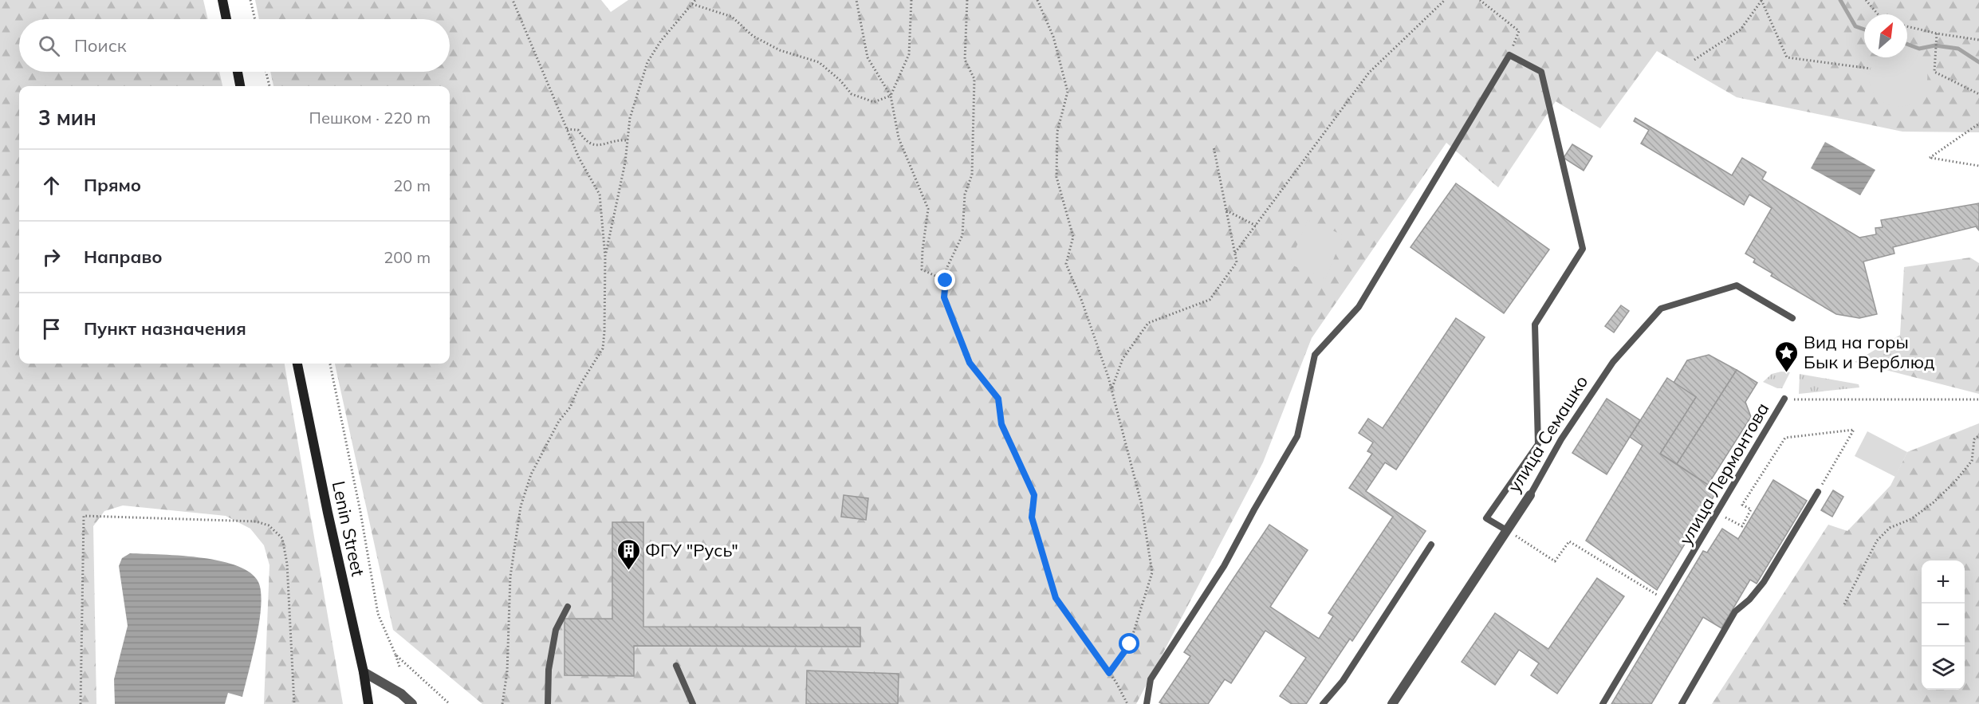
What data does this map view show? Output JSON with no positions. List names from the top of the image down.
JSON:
{
  "streets": {
    "main road": ["Lenin Street"],
    "street": ["улица Семашко"],
    "lane": ["улица Лермонтова"]
  },
  "places": {
    "place": ["Вид на горы Бык и Верблюд"],
    "building": ["ФГУ \"Русь\""]
  },
  "north": "top right",
  "page": {
    "search": "Поиск",
    "heading": ["3 мин", "Пешком · 220 m"],
    "list": [
      ["Прямо", "20 m"],
      ["Направо", "200 m"],
      "Пункт назначения"
    ],
    "map_buttons": ["+", "−"]
  }
}
